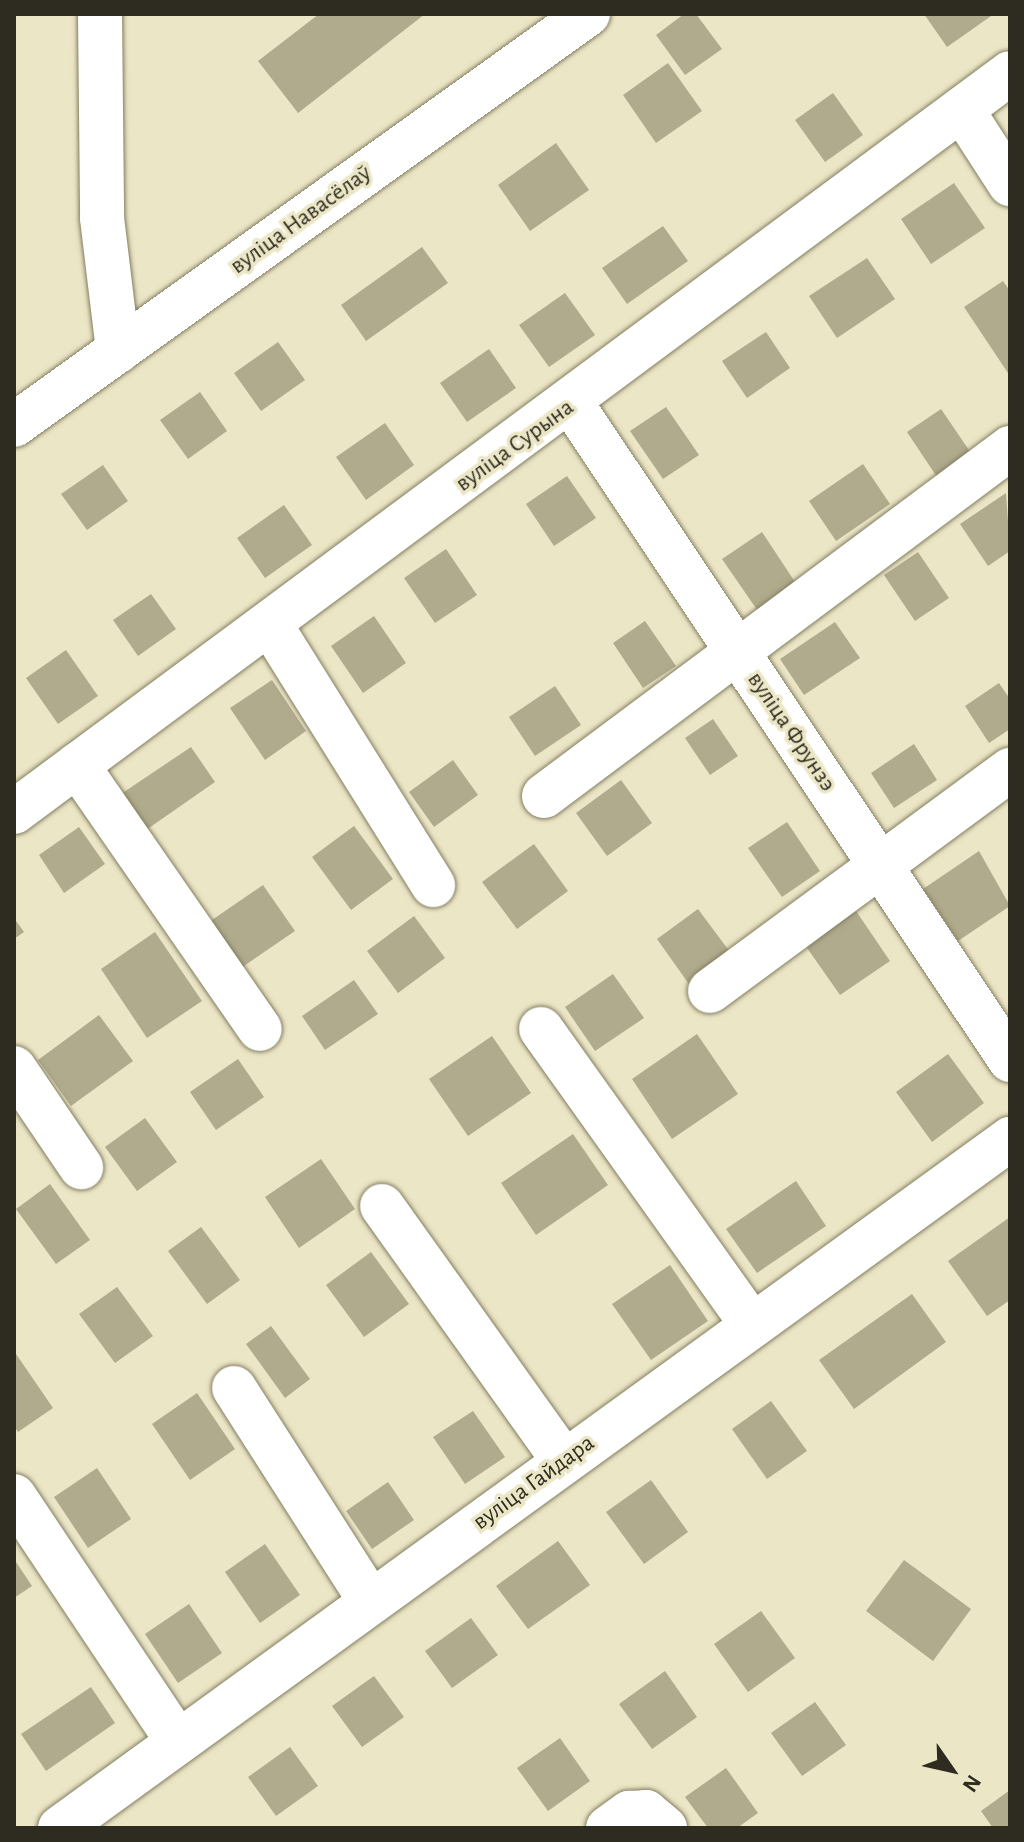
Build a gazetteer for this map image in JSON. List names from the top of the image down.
{
  "streets": {
    "street": [
      "вуліца Навасёлаў",
      "вуліца Сурына",
      "вуліца Фрунзэ",
      "вуліца Гайдара"
    ]
  },
  "crossings": [
    ["вуліца Сурына", "вуліца Фрунзэ"]
  ],
  "north": "bottom right"
}
